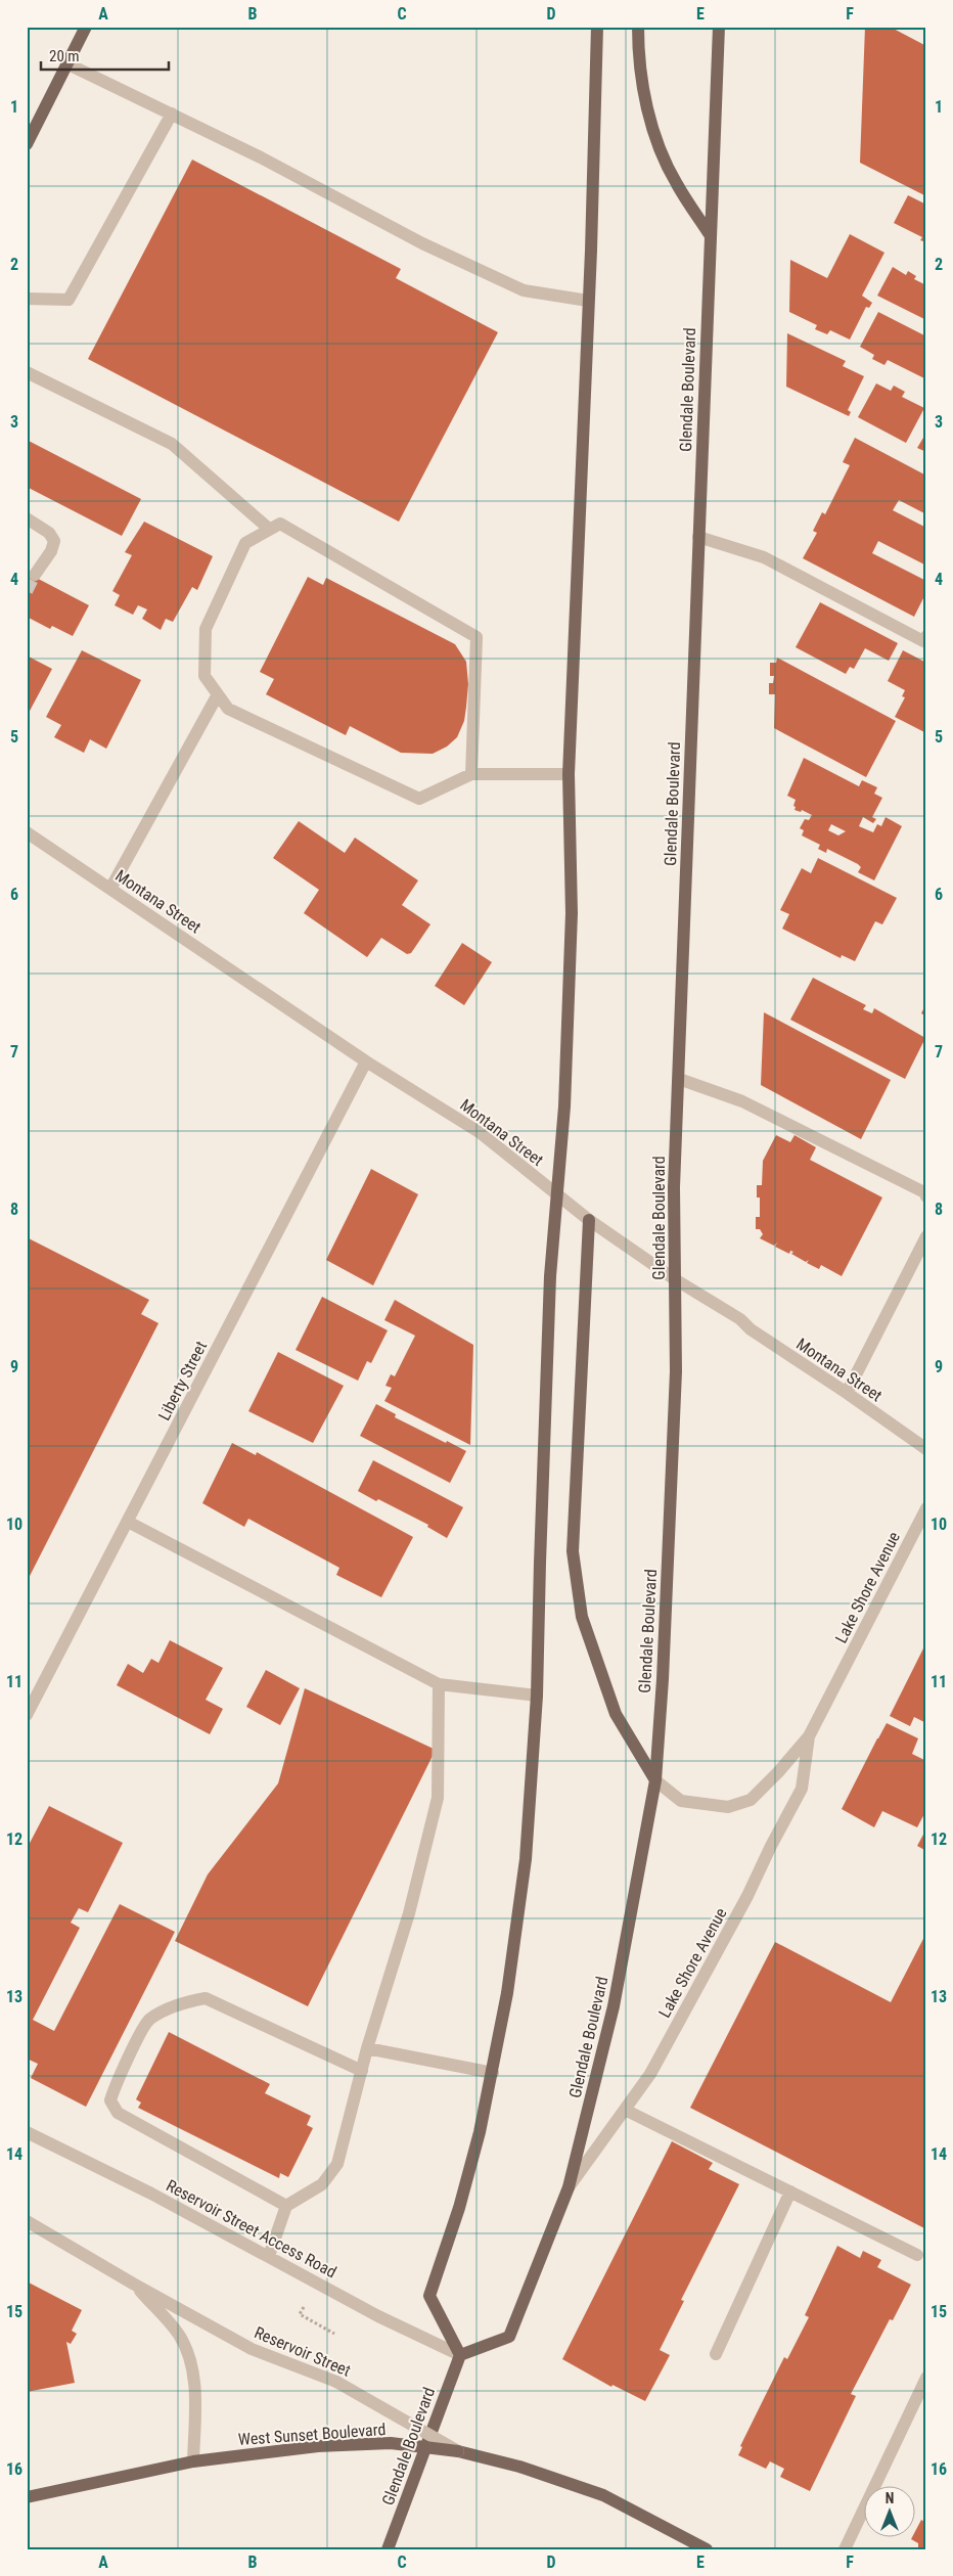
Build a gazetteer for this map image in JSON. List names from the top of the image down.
{
  "streets": {
    "main road": ["Glendale Boulevard", "West Sunset Boulevard"],
    "street": [
      "Montana Street",
      "Liberty Street",
      "Lake Shore Avenue",
      "Reservoir Street Access Road",
      "Reservoir Street"
    ]
  },
  "crossings": [
    ["Glendale Boulevard", "Montana Street"],
    ["Glendale Boulevard", "Lake Shore Avenue"],
    ["Glendale Boulevard", "Reservoir Street Access Road"],
    ["Montana Street", "Liberty Street"],
    ["Reservoir Street", "West Sunset Boulevard"]
  ],
  "scale_bar": "20 m",
  "north": "top",
  "grid": {
    "columns": [
      "A",
      "B",
      "C",
      "D",
      "E",
      "F"
    ],
    "rows": [
      "1",
      "2",
      "3",
      "4",
      "5",
      "6",
      "7",
      "8",
      "9",
      "10",
      "11",
      "12",
      "13",
      "14",
      "15",
      "16"
    ]
  }
}
